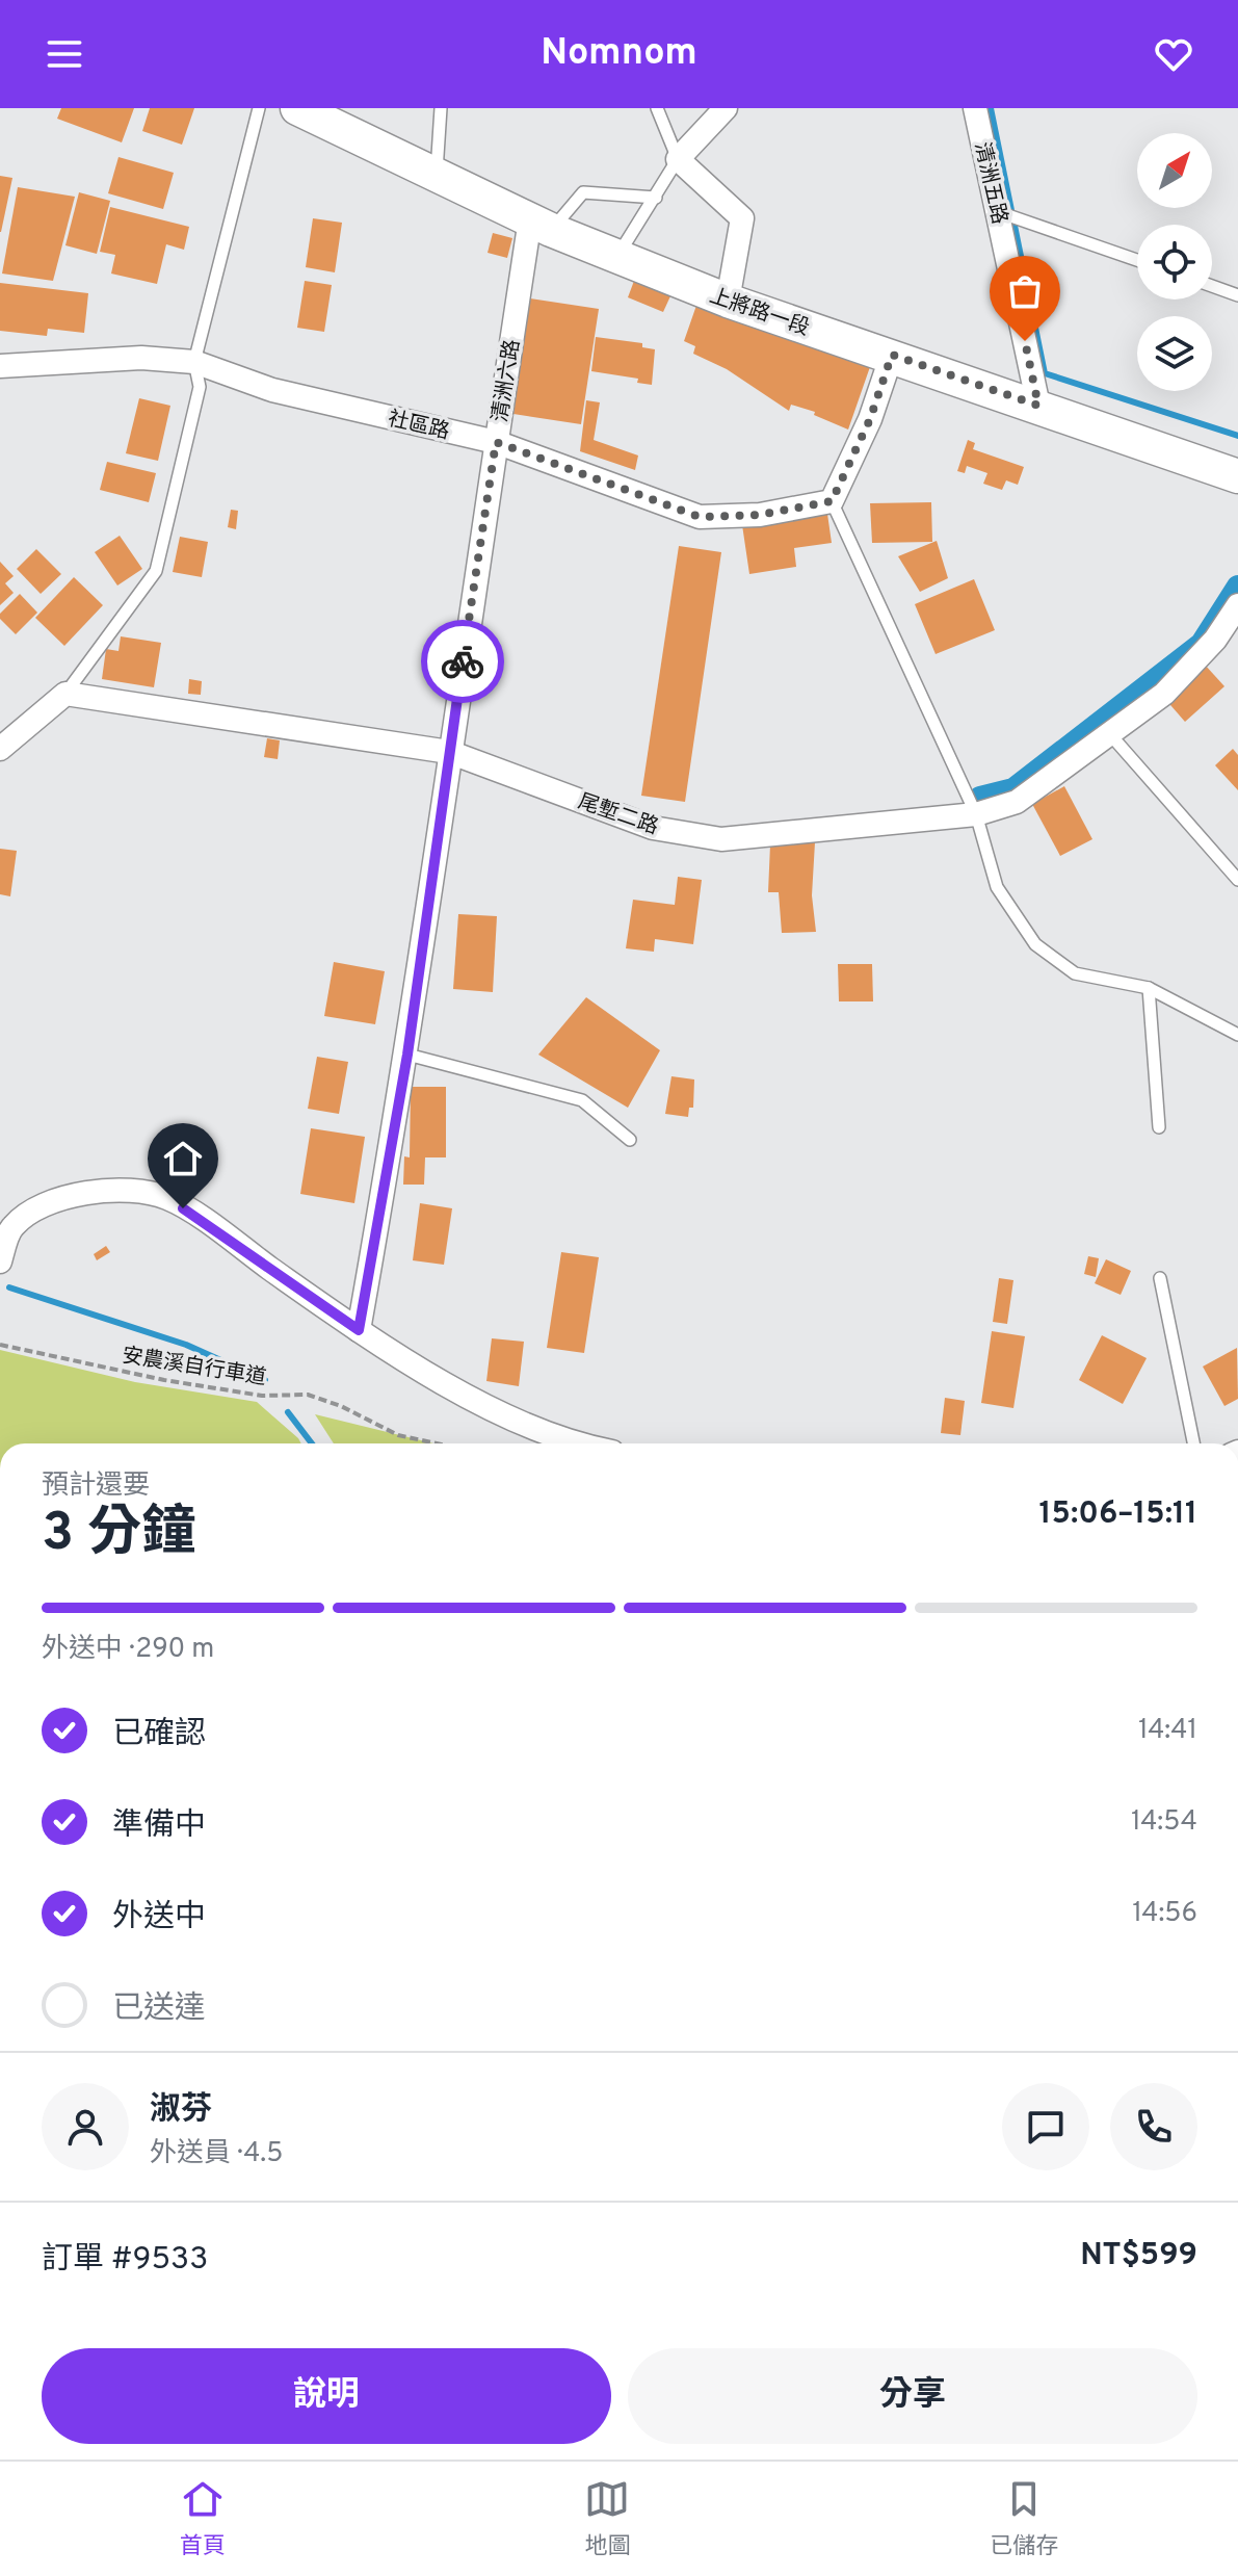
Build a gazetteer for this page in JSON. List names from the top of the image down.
{
  "streets": {
    "main road": ["上將路一段"],
    "street": [
      "清洲五路",
      "清洲六路",
      "社區路",
      "尾塹二路"
    ],
    "path": ["安農溪自行車道"]
  },
  "crossings": [
    ["清洲五路", "上將路一段"],
    ["上將路一段", "清洲六路"],
    ["清洲六路", "社區路"],
    ["清洲六路", "尾塹二路"]
  ],
  "north": "top right",
  "page": {
    "header": "Nomnom",
    "heading": ["3 分鐘", "預計還要", "15:06–15:11"],
    "panel": [
      "淑芬",
      "外送員 · 4.5",
      "訂單 #9533",
      "NT$599"
    ],
    "bar": "外送中 · 290 m",
    "list": [
      ["已確認", "14:41"],
      ["準備中", "14:54"],
      ["外送中", "14:56"],
      "已送達"
    ],
    "buttons": ["說明", "分享"],
    "tabs": ["首頁", "地圖", "已儲存"]
  }
}
